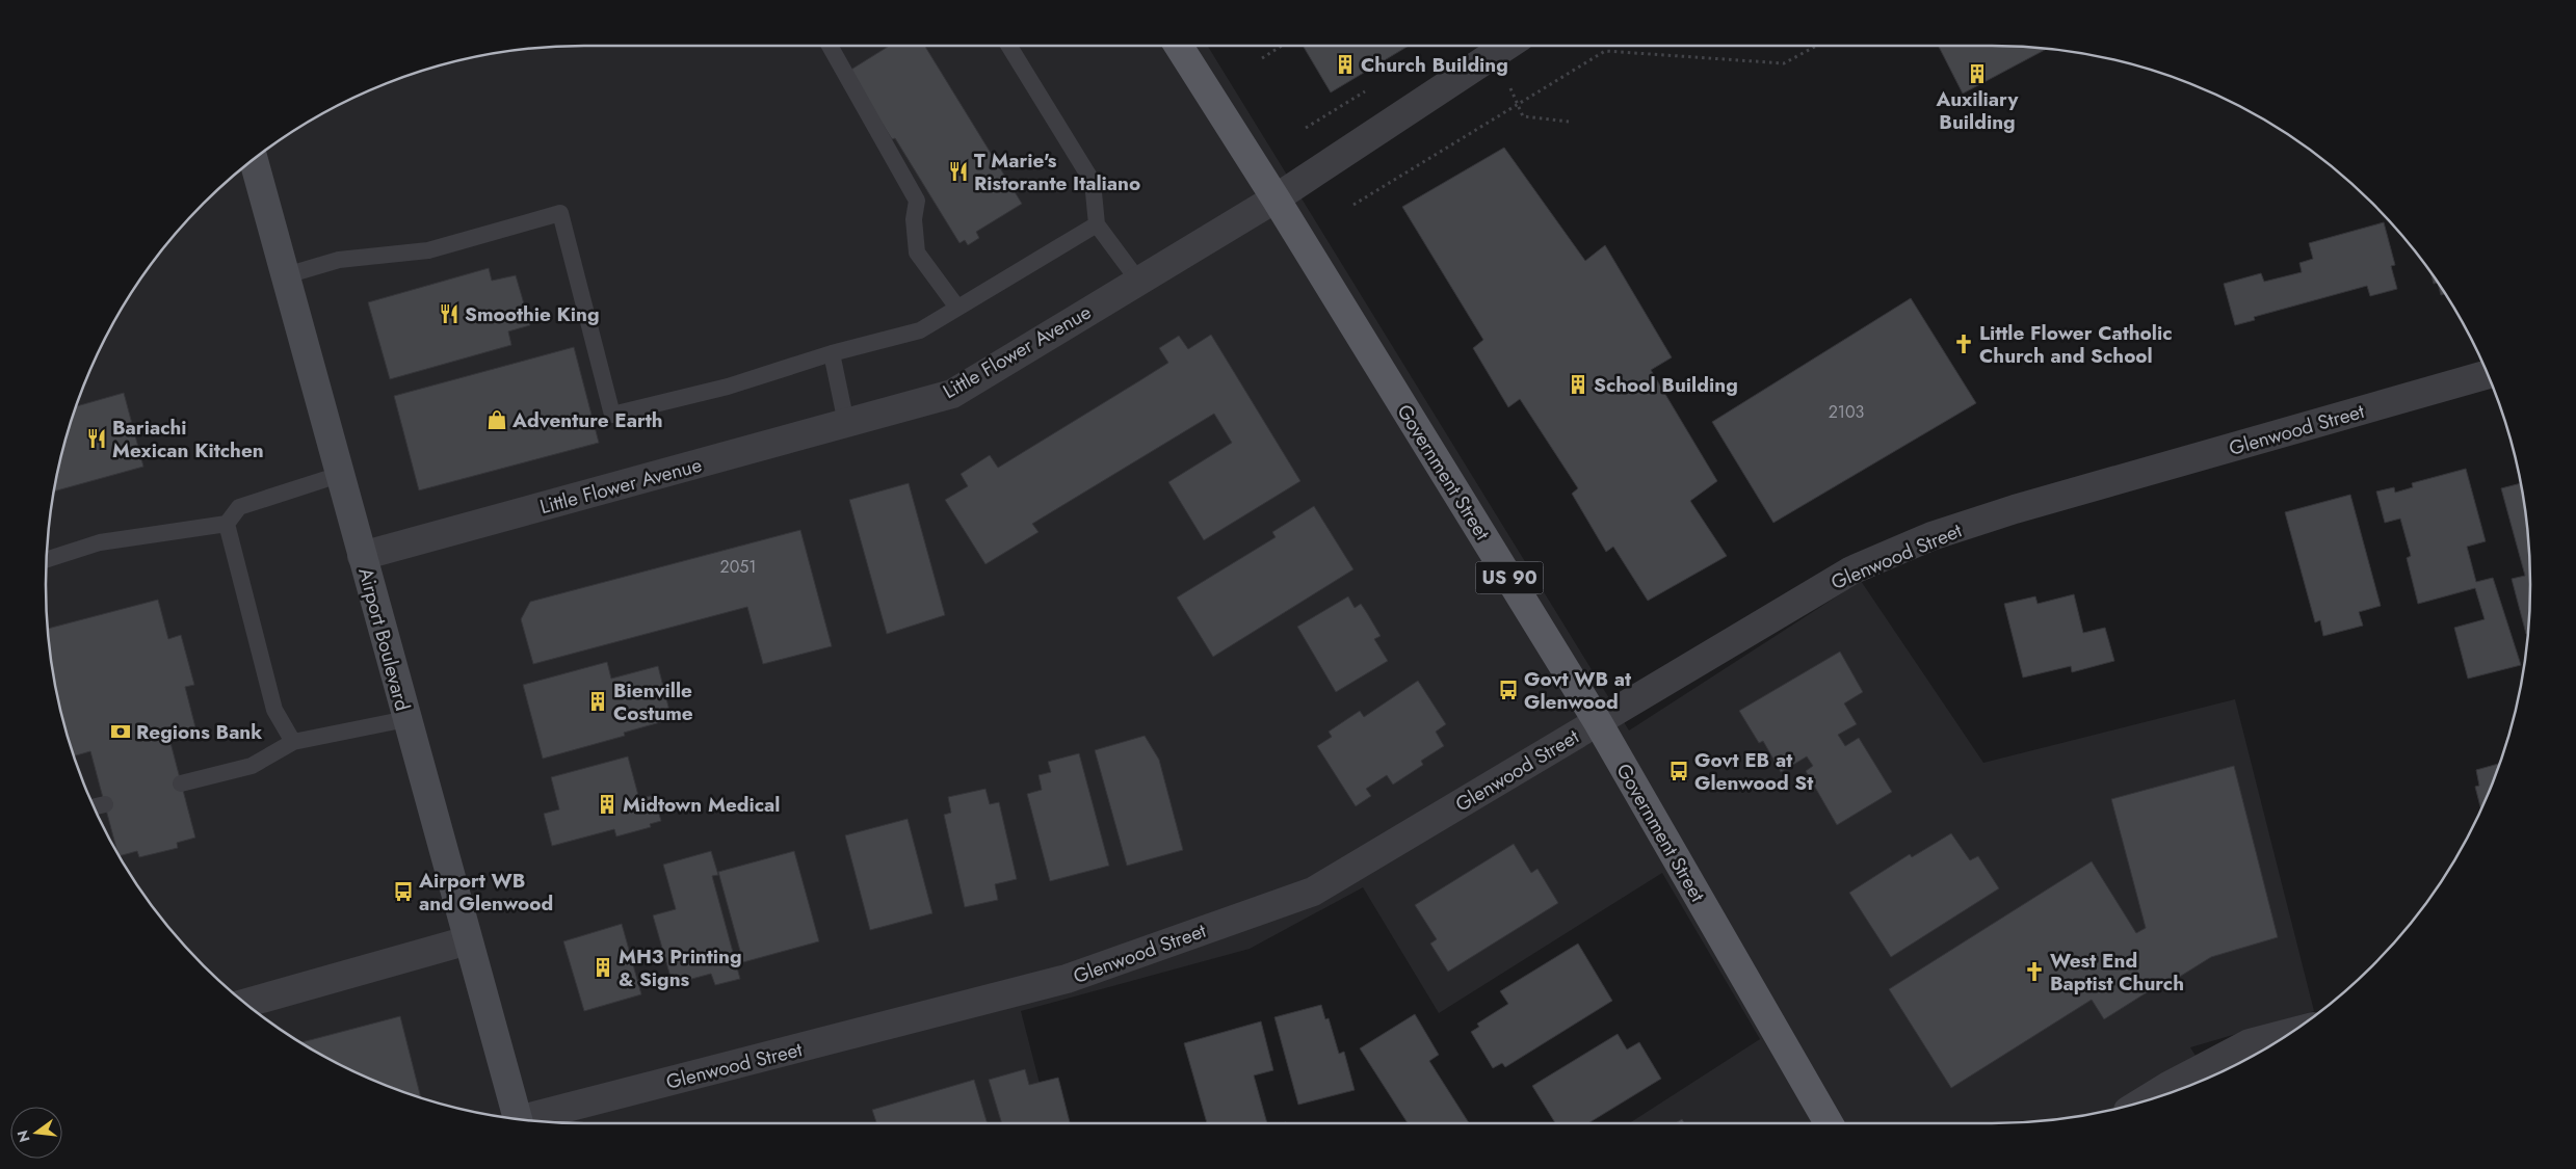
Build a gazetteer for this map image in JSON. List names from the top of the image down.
{
  "streets": {
    "main road": ["Government Street", "US 90", "Airport Boulevard"],
    "street": ["Little Flower Avenue", "Glenwood Street"]
  },
  "crossings": [
    ["Little Flower Avenue", "Government Street"],
    ["Little Flower Avenue", "Airport Boulevard"],
    ["Glenwood Street", "Government Street"]
  ],
  "places": {
    "building": [
      "Church Building",
      "Auxiliary Building",
      "School Building",
      "Bienville Costume",
      "Midtown Medical",
      "MH3 Printing & Signs"
    ],
    "restaurant": ["T Marie's Ristorante Italiano", "Smoothie King", "Bariachi Mexican Kitchen"],
    "church": ["Little Flower Catholic Church and School", "West End Baptist Church"],
    "shop": ["Adventure Earth"],
    "bus stop": ["Govt WB at Glenwood", "Govt EB at Glenwood St", "Airport WB and Glenwood"],
    "bank": ["Regions Bank"]
  },
  "house_numbers": ["2103", "2051"],
  "north": "left"
}
